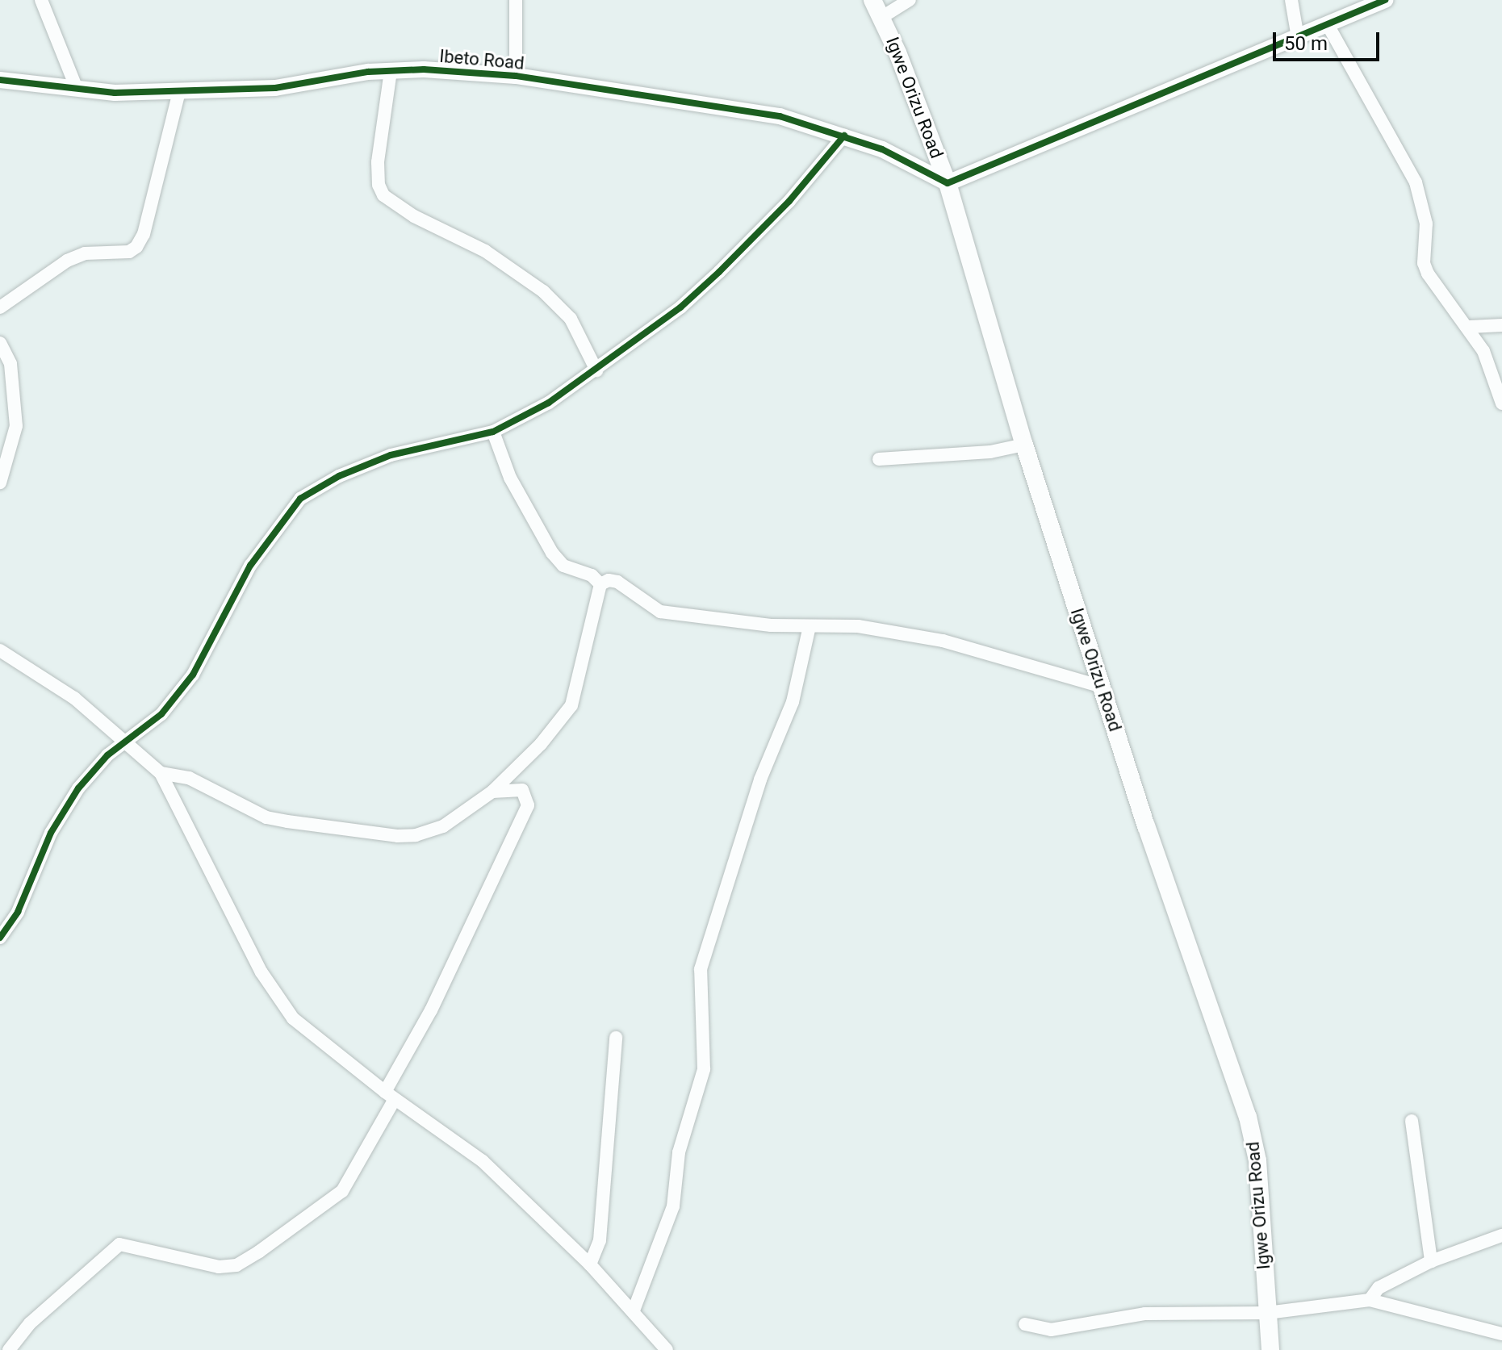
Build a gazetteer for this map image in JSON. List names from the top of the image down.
{
  "streets": {
    "main road": ["Igwe Orizu Road"],
    "street": ["Ibeto Road"]
  },
  "crossings": [
    ["Ibeto Road", "Igwe Orizu Road"]
  ],
  "scale_bar": "50 m"
}
